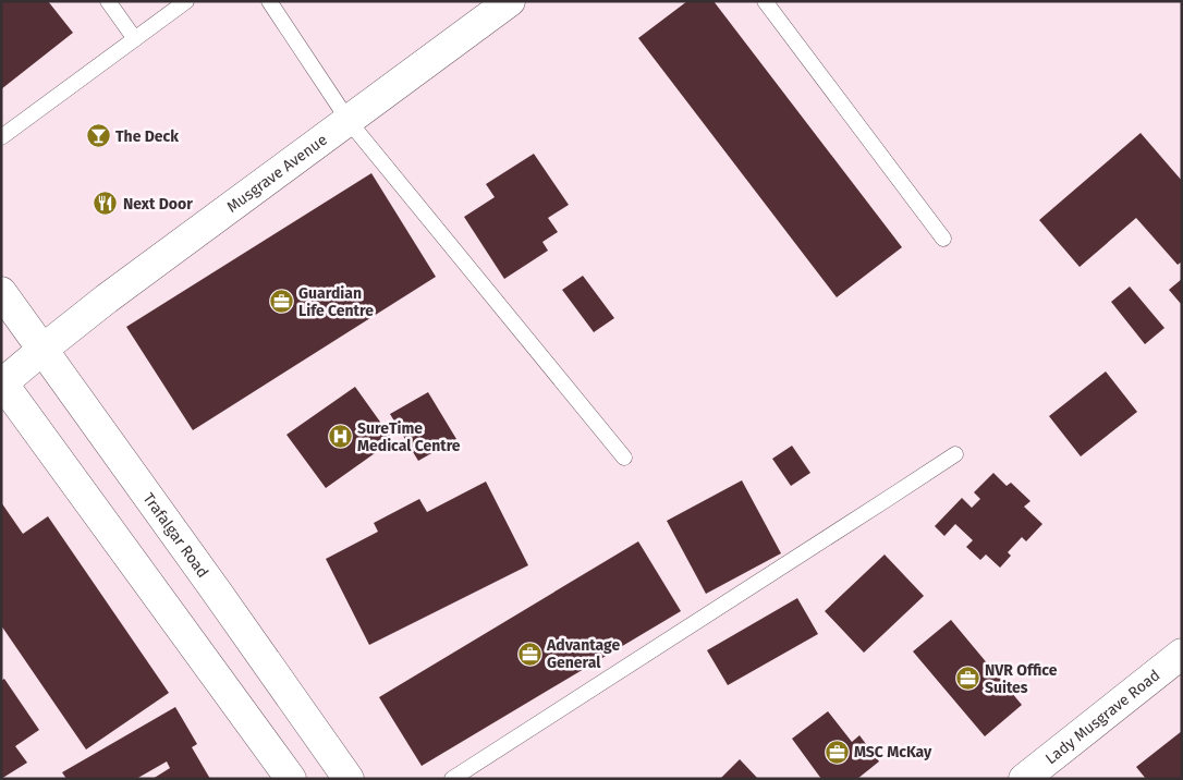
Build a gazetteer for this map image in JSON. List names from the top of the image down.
{
  "streets": {
    "main road": ["Musgrave Avenue", "Trafalgar Road", "Lady Musgrave Road"]
  },
  "crossings": [
    ["Musgrave Avenue", "Trafalgar Road"]
  ],
  "places": {
    "bar": ["The Deck"],
    "restaurant": ["Next Door"],
    "office": [
      "Guardian Life Centre",
      "Advantage General",
      "NVR Office Suites",
      "MSC McKay"
    ],
    "hospital": ["SureTime Medical Centre"]
  }
}
